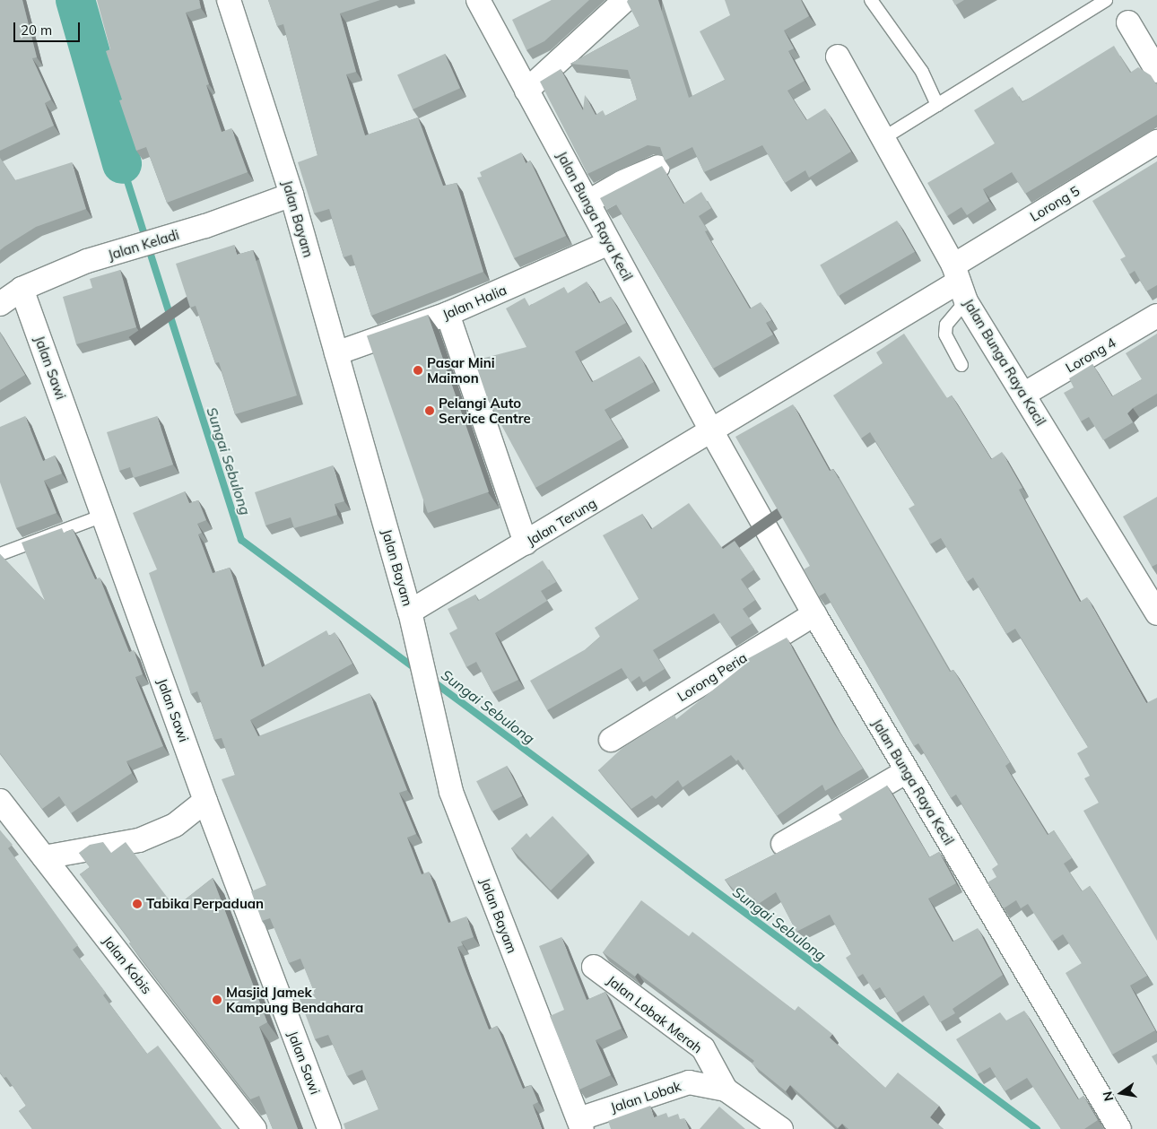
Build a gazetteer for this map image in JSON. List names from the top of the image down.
{
  "streets": {
    "street": [
      "Lorong 5",
      "Jalan Bunga Raya Kecil",
      "Jalan Bayam",
      "Jalan Keladi",
      "Jalan Halia",
      "Lorong 4",
      "Jalan Bunga Raya Kacil",
      "Jalan Sawi",
      "Jalan Terung",
      "Lorong Peria",
      "Jalan Kobis",
      "Jalan Lobak Merah",
      "Jalan Lobak"
    ]
  },
  "crossings": [
    ["Lorong 5", "Jalan Bunga Raya Kacil"],
    ["Jalan Bunga Raya Kecil", "Jalan Halia"],
    ["Jalan Bunga Raya Kecil", "Jalan Terung"],
    ["Jalan Bunga Raya Kecil", "Lorong Peria"],
    ["Jalan Bayam", "Jalan Keladi"],
    ["Jalan Bayam", "Jalan Halia"],
    ["Jalan Bayam", "Jalan Terung"],
    ["Jalan Bayam", "Jalan Lobak"],
    ["Jalan Keladi", "Jalan Sawi"],
    ["Lorong 4", "Jalan Bunga Raya Kacil"],
    ["Jalan Lobak Merah", "Jalan Lobak"]
  ],
  "water": ["Sungai Sebulong"],
  "places": [
    "Pasar Mini Maimon",
    "Pelangi Auto Service Centre",
    "Tabika Perpaduan",
    "Masjid Jamek Kampung Bendahara"
  ],
  "scale_bar": "20 m",
  "north": "left"
}
